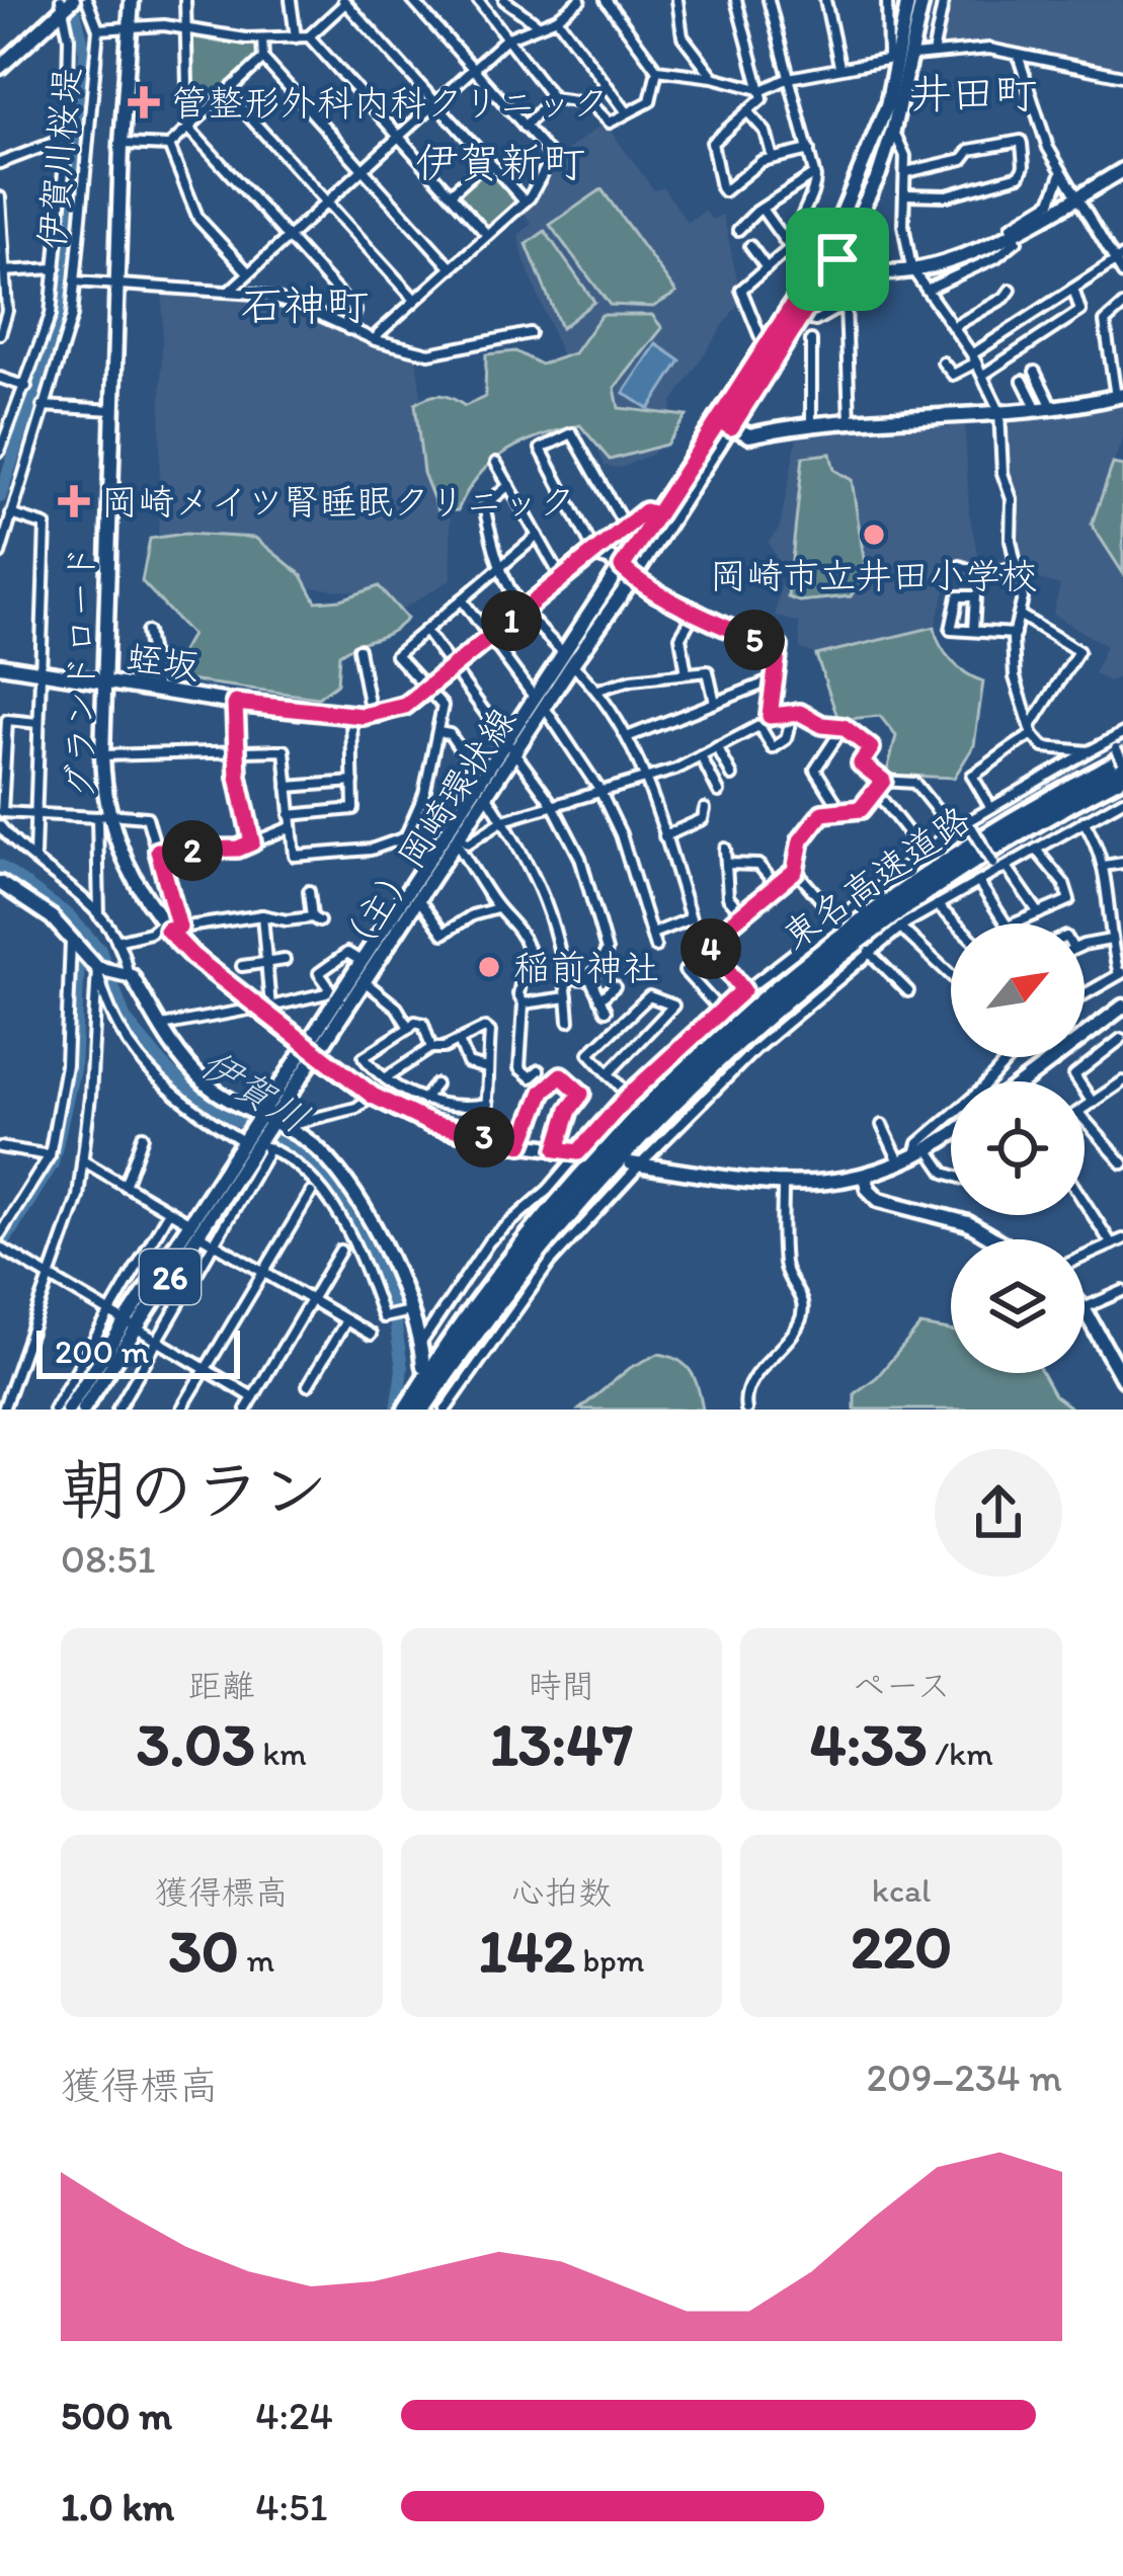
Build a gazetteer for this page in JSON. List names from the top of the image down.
{
  "streets": {
    "highway": ["東名高速道路"],
    "main road": [
      "蛭坂",
      "グランドロード",
      "（主）岡崎環状線",
      "26"
    ],
    "street": ["伊賀川桜堤"]
  },
  "crossings": [
    ["蛭坂", "グランドロード"],
    ["グランドロード", "（主）岡崎環状線"],
    ["（主）岡崎環状線", "26"]
  ],
  "districts": ["井田町", "伊賀新町", "石神町"],
  "water": ["伊賀川"],
  "places": {
    "health": ["管整形外科内科クリニック", "岡崎メイツ腎睡眠クリニック"],
    "other": ["岡崎市立井田小学校", "稲前神社"]
  },
  "scale_bar": "200 m",
  "north": "top right",
  "page": {
    "pins": [
      "1",
      "5",
      "2",
      "4",
      "3"
    ],
    "scale": "200 m",
    "heading": ["朝のラン", "08:51"],
    "stats": [
      ["距離", "3.03 km"],
      ["時間", "13:47"],
      ["ペース", "4:33 /km"],
      ["獲得標高", "30 m"],
      ["心拍数", "142 bpm"],
      ["kcal", "220"]
    ],
    "chart": ["獲得標高", "209–234 m"],
    "list": [
      {
        "name": "500 m",
        "note": "4:24"
      },
      {
        "name": "1.0 km",
        "note": "4:51"
      }
    ]
  }
}
